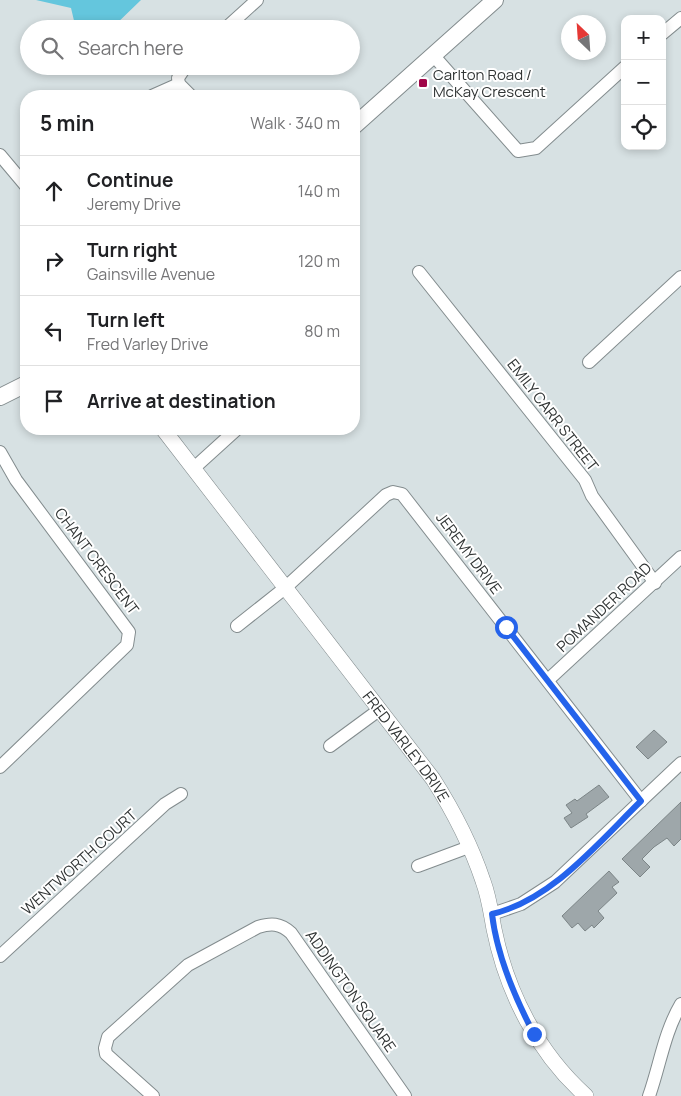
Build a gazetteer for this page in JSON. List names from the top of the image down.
{
  "streets": {
    "street": [
      "EMILY CARR STREET",
      "JEREMY DRIVE",
      "CHANT CRESCENT",
      "POMANDER ROAD",
      "FRED VARLEY DRIVE",
      "WENTWORTH COURT",
      "ADDINGTON SQUARE"
    ]
  },
  "crossings": [
    ["EMILY CARR STREET", "POMANDER ROAD"],
    ["JEREMY DRIVE", "POMANDER ROAD"],
    ["JEREMY DRIVE", "FRED VARLEY DRIVE"]
  ],
  "places": {
    "transit": ["Carlton Road / McKay Crescent"]
  },
  "north": "top left",
  "page": {
    "map_buttons": ["+", "−"],
    "search": "Search here",
    "heading": ["5 min", "Walk · 340 m"],
    "list": [
      ["Continue", "Jeremy Drive", "140 m"],
      ["Turn right", "Gainsville Avenue", "120 m"],
      ["Turn left", "Fred Varley Drive", "80 m"],
      "Arrive at destination"
    ]
  }
}
